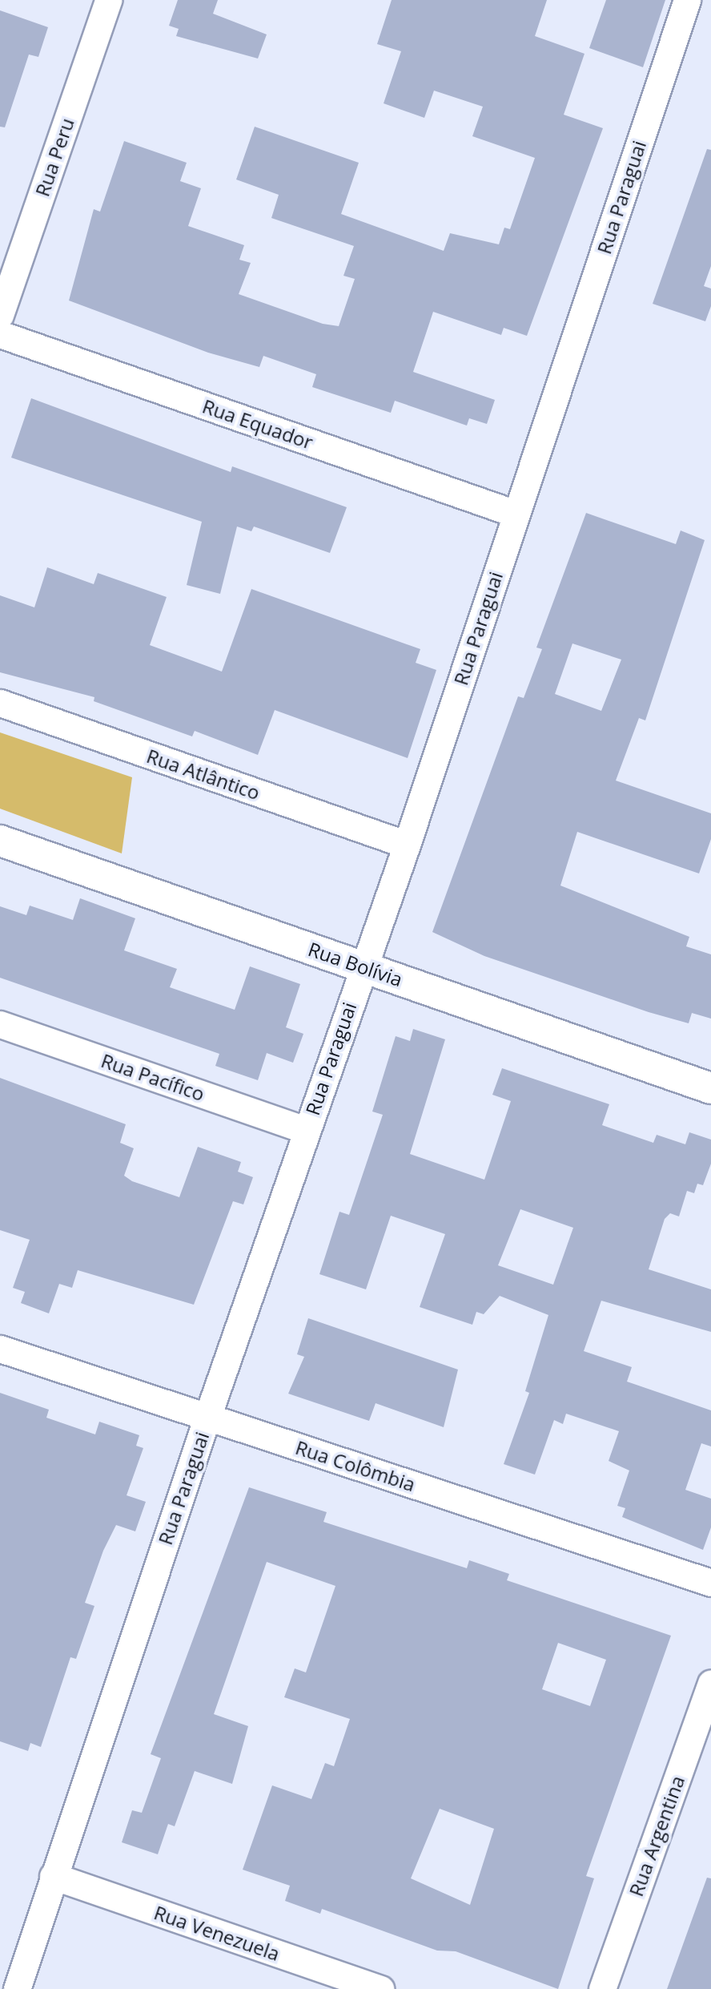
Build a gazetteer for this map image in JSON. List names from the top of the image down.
{
  "streets": {
    "street": [
      "Rua Peru",
      "Rua Paraguai",
      "Rua Equador",
      "Rua Atlântico",
      "Rua Bolívia",
      "Rua Pacífico",
      "Rua Colômbia",
      "Rua Argentina",
      "Rua Venezuela"
    ]
  },
  "crossings": [
    ["Rua Paraguai", "Rua Equador"],
    ["Rua Paraguai", "Rua Atlântico"],
    ["Rua Paraguai", "Rua Bolívia"],
    ["Rua Paraguai", "Rua Pacífico"],
    ["Rua Paraguai", "Rua Colômbia"],
    ["Rua Paraguai", "Rua Venezuela"]
  ]
}
